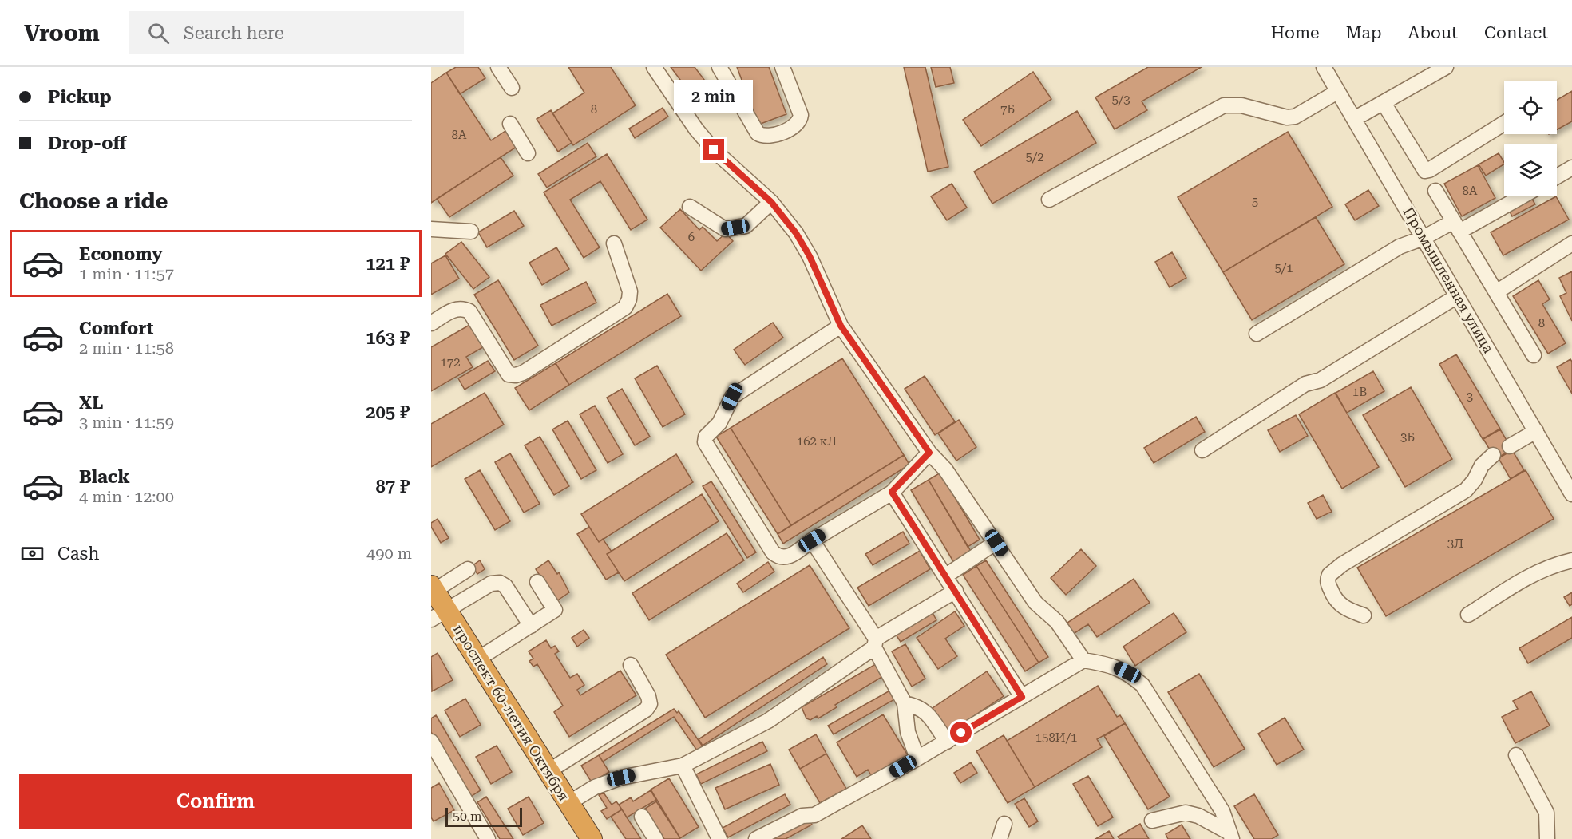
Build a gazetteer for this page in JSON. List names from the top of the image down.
{
  "streets": {
    "highway": ["проспект 60-летия Октября"],
    "street": ["Промышленная улица"]
  },
  "house_numbers": [
    "5/3",
    "8",
    "7Б",
    "8А",
    "5/2",
    "8А",
    "5",
    "6",
    "5/1",
    "8",
    "172",
    "1В",
    "3",
    "3Б",
    "162 кЛ",
    "3Л",
    "158И/1"
  ],
  "scale_bar": "50 m",
  "page": {
    "header": "Vroom",
    "search": "Search here",
    "nav": [
      "Home",
      "Map",
      "About",
      "Contact"
    ],
    "banner": ["Pickup", "Drop-off"],
    "bubble": "2 min",
    "heading": "Choose a ride",
    "list": [
      {
        "name": "Economy",
        "note": "1 min · 11:57",
        "value": "121 ₽"
      },
      {
        "name": "Comfort",
        "note": "2 min · 11:58",
        "value": "163 ₽"
      },
      {
        "name": "XL",
        "note": "3 min · 11:59",
        "value": "205 ₽"
      },
      {
        "name": "Black",
        "note": "4 min · 12:00",
        "value": "87 ₽"
      }
    ],
    "pay": ["Cash", "490 m"],
    "buttons": "Confirm",
    "scale": "50 m"
  }
}
